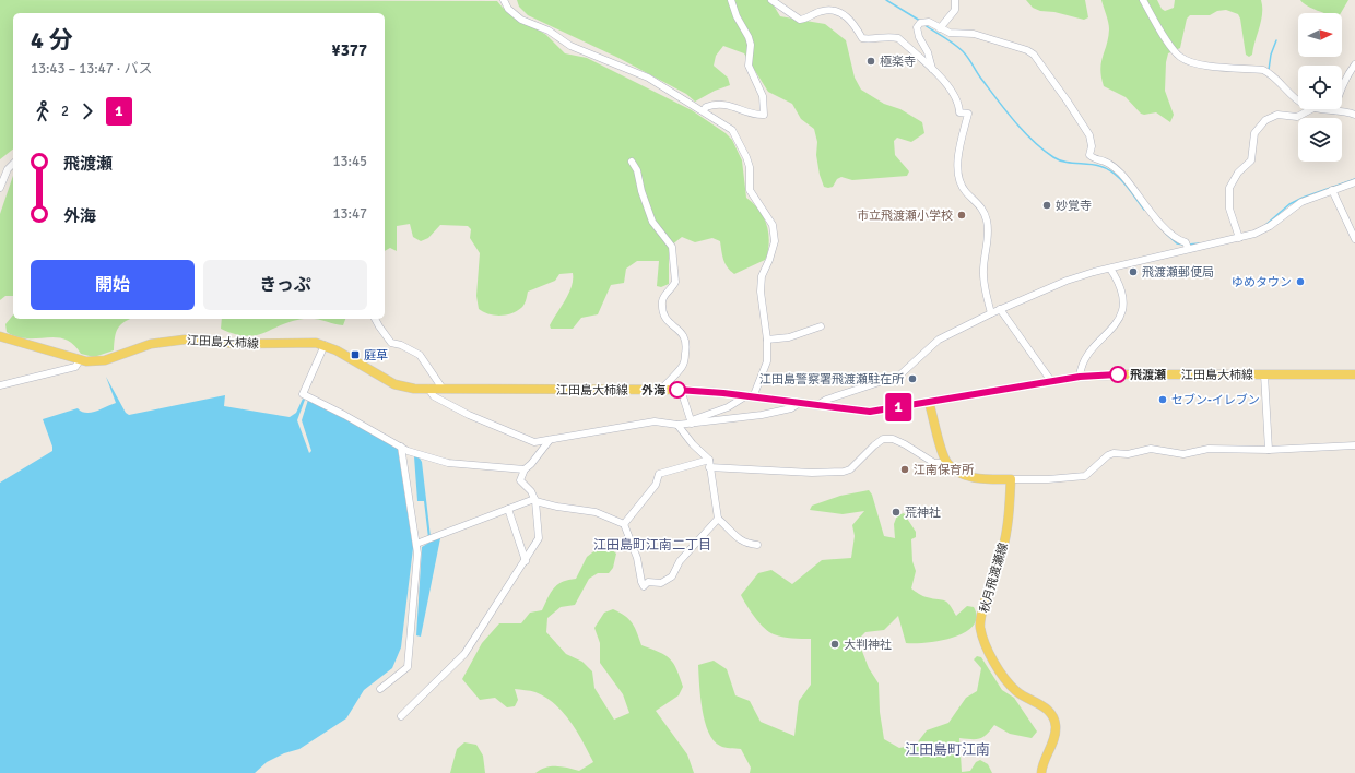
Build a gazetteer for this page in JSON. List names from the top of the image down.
{
  "streets": {
    "main road": ["江田島大柿線", "秋月飛渡瀬線"]
  },
  "districts": ["江田島町江南二丁目", "江田島町江南"],
  "places": {
    "other": [
      "極楽寺",
      "妙覚寺",
      "市立飛渡瀬小学校",
      "飛渡瀬郵便局",
      "ゆめタウン",
      "飛渡瀬",
      "江田島警察署飛渡瀬駐在所",
      "外海",
      "セブン-イレブン",
      "江南保育所",
      "荒神社",
      "大判神社"
    ],
    "transit": ["庭草"]
  },
  "lines": ["bus line 1"],
  "north": "right",
  "page": {
    "on_map": "1",
    "heading": ["4 分", "13:43 – 13:47 · バス", "¥377"],
    "legs": ["2", "1"],
    "list": [
      {
        "name": "飛渡瀬",
        "value": "13:45"
      },
      {
        "name": "外海",
        "value": "13:47"
      }
    ],
    "buttons": ["開始", "きっぷ"]
  }
}
